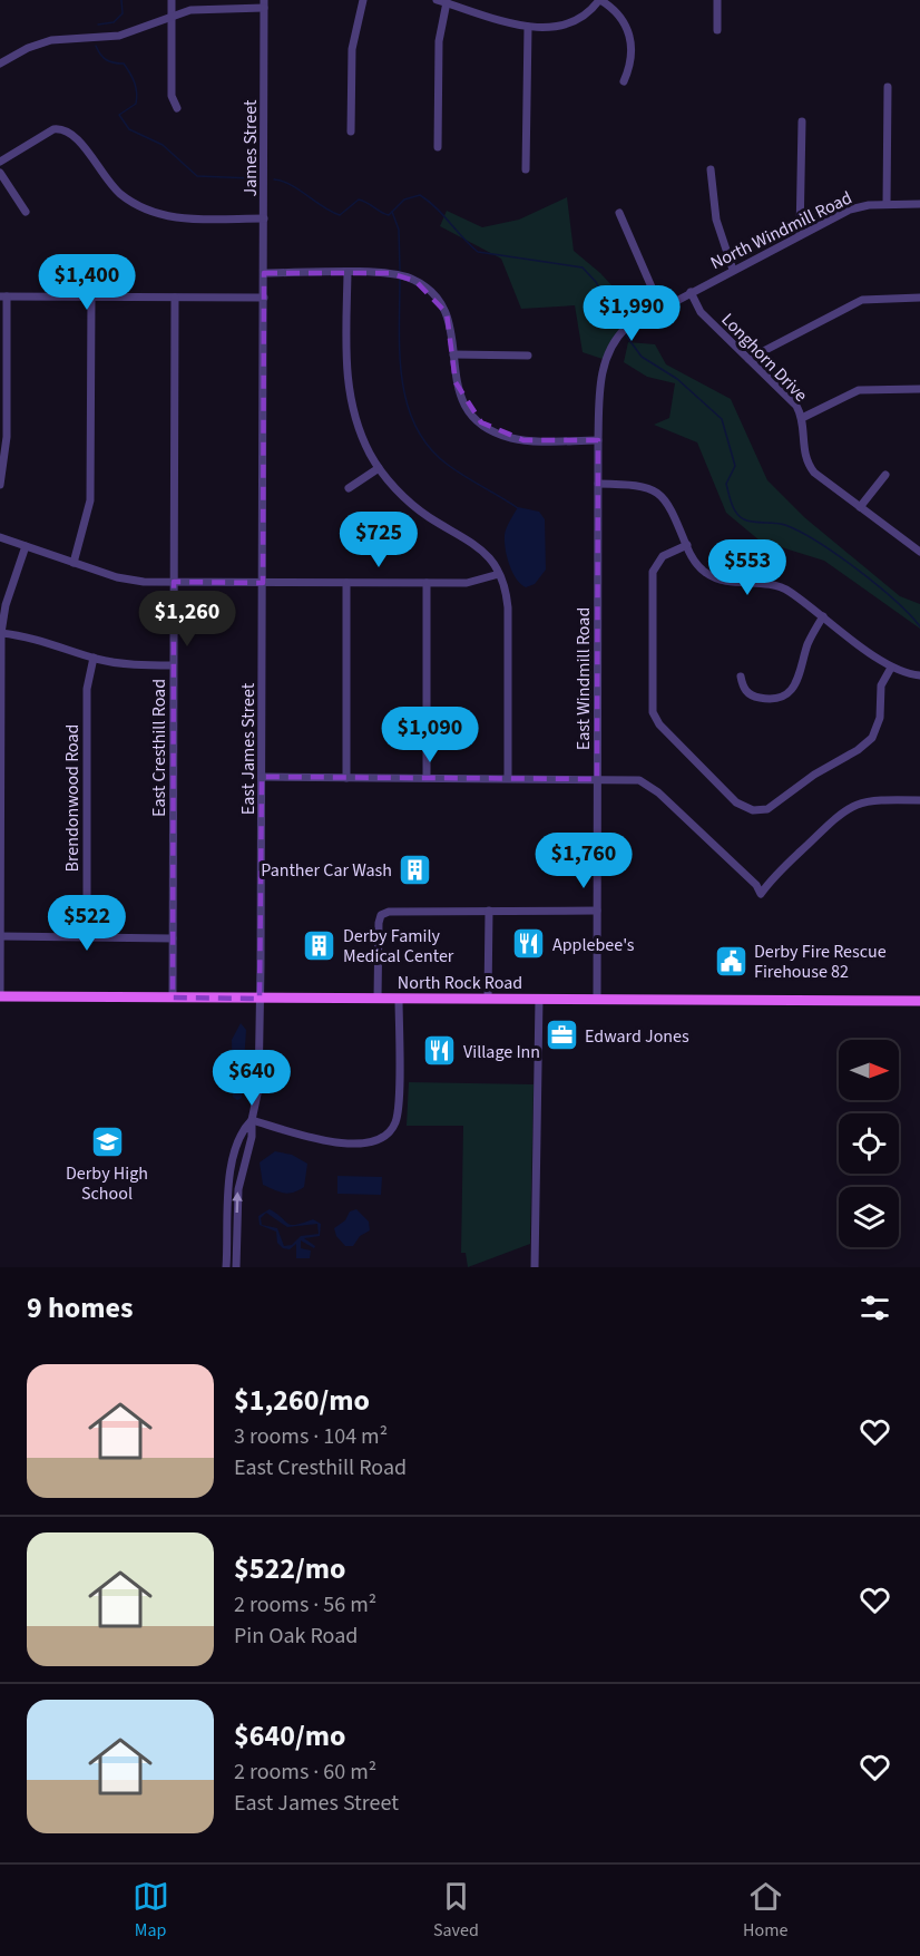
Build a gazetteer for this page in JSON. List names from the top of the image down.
{
  "streets": {
    "main road": ["North Rock Road"],
    "street": [
      "James Street",
      "North Windmill Road",
      "Longhorn Drive",
      "East Windmill Road",
      "East Cresthill Road",
      "East James Street",
      "Brendonwood Road"
    ]
  },
  "crossings": [
    ["James Street", "East James Street"],
    ["North Windmill Road", "Longhorn Drive"],
    ["North Windmill Road", "East Windmill Road"],
    ["East Windmill Road", "North Rock Road"],
    ["East Cresthill Road", "North Rock Road"],
    ["East James Street", "North Rock Road"]
  ],
  "places": {
    "building": ["Panther Car Wash", "Derby Family Medical Center"],
    "restaurant": ["Applebee's", "Village Inn"],
    "public building": ["Derby Fire Rescue Firehouse 82"],
    "office": ["Edward Jones"],
    "school or university": ["Derby High School"]
  },
  "north": "right",
  "page": {
    "price": [
      "$1,400",
      "$1,990",
      "$725",
      "$553",
      "$1,260",
      "$1,090",
      "$1,760",
      "$522",
      "$640"
    ],
    "heading": "9 homes",
    "list": [
      {
        "name": "$1,260/mo",
        "note": "3 rooms · 104 m² · East Cresthill Road"
      },
      {
        "name": "$522/mo",
        "note": "2 rooms · 56 m² · Pin Oak Road"
      },
      {
        "name": "$640/mo",
        "note": "2 rooms · 60 m² · East James Street"
      }
    ],
    "tabs": ["Map", "Saved", "Home"]
  }
}
